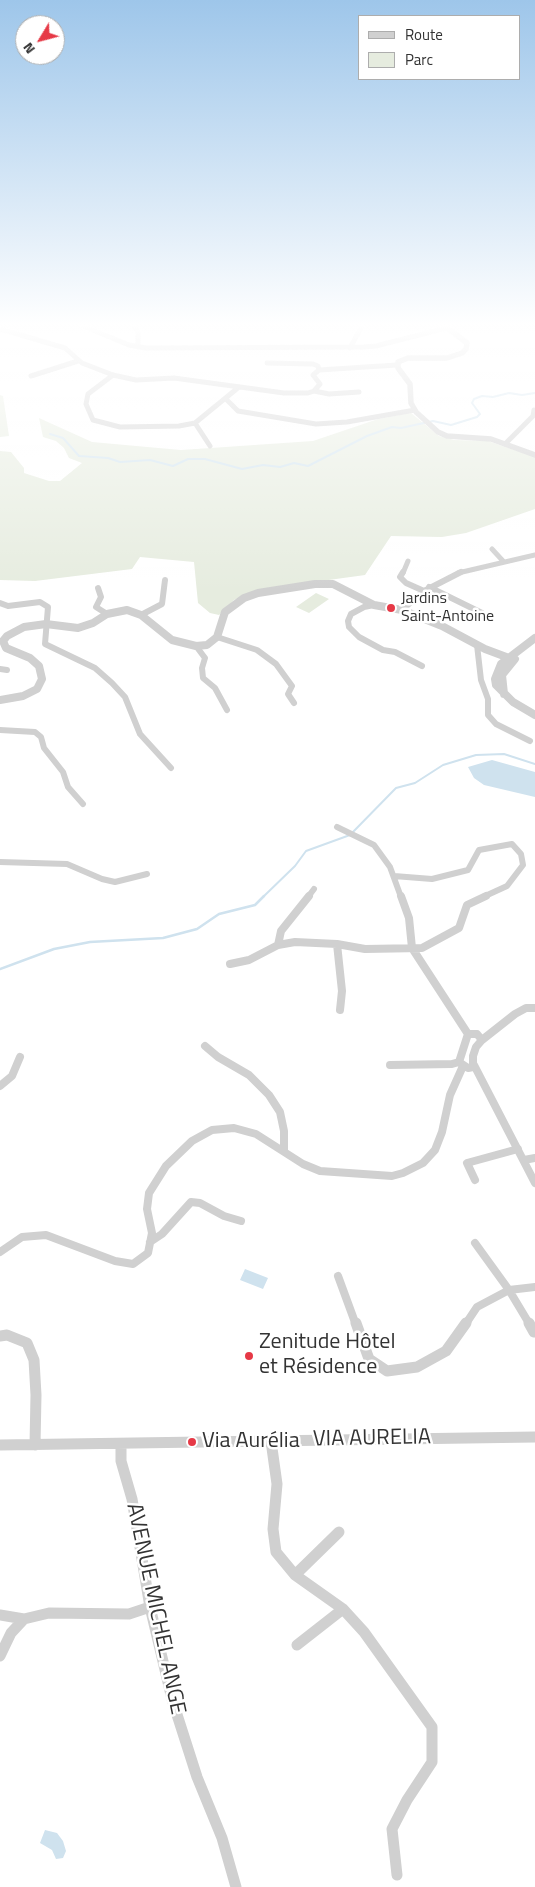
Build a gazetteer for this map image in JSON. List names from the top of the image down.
{
  "streets": {
    "street": ["VIA AURELIA", "AVENUE MICHEL ANGE"]
  },
  "crossings": [
    ["VIA AURELIA", "AVENUE MICHEL ANGE"]
  ],
  "places": ["Jardins Saint-Antoine", "Zenitude Hôtel et Résidence", "Via Aurélia"],
  "legend": ["Route", "Parc"],
  "north": "bottom left"
}
